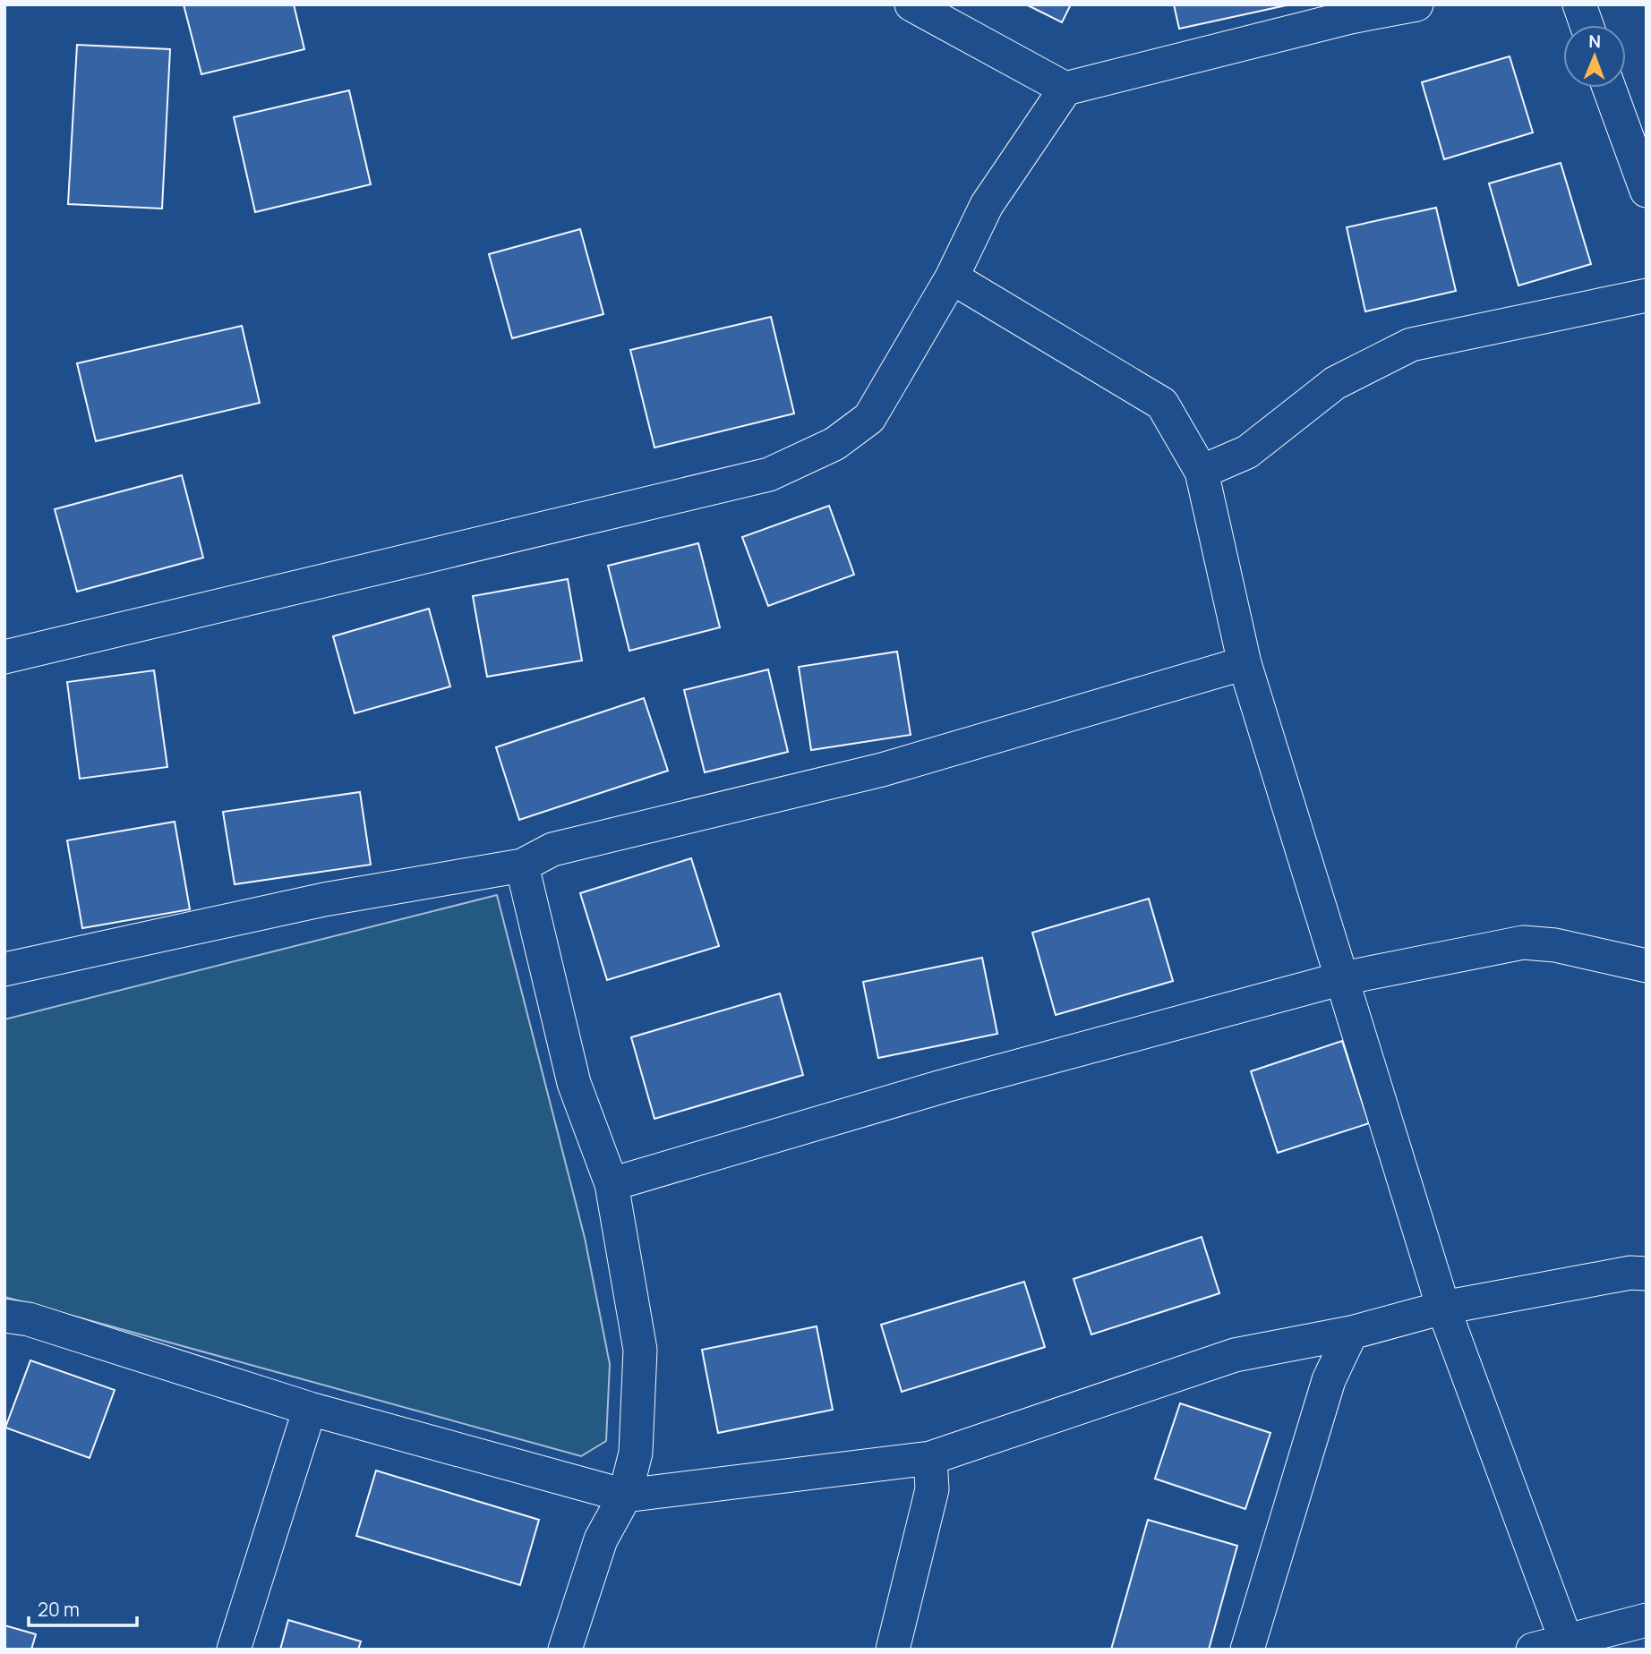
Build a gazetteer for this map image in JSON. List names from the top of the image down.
{
  "scale_bar": "20 m",
  "north": "top"
}
